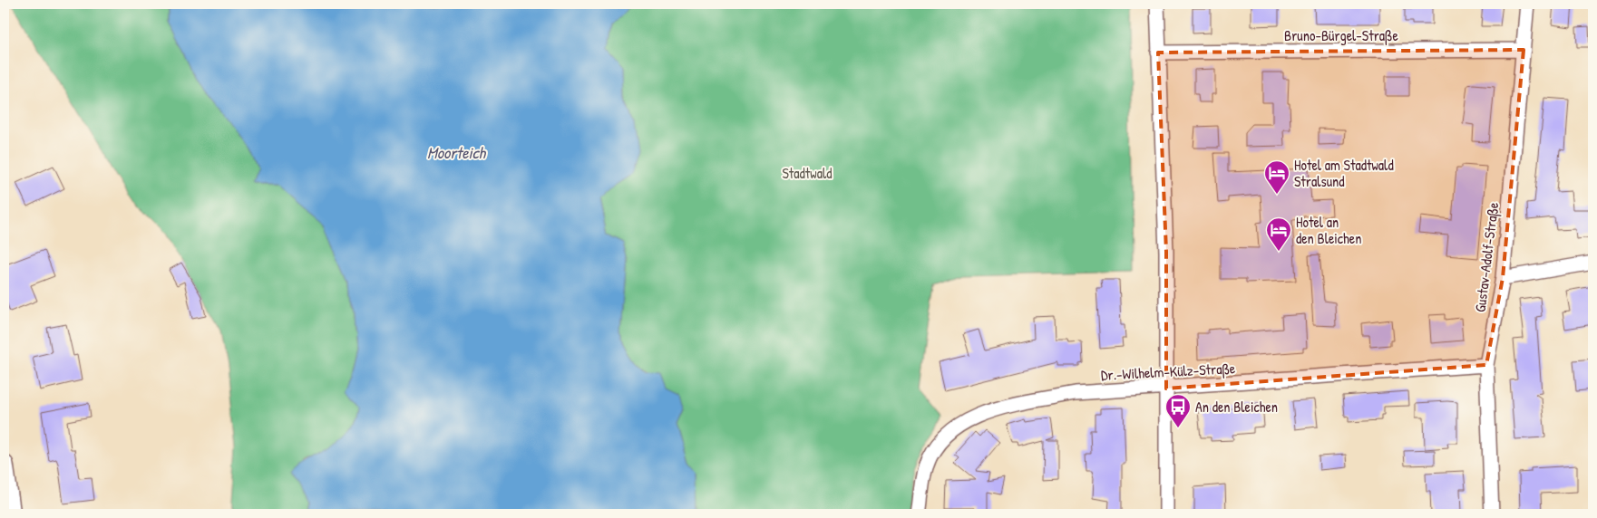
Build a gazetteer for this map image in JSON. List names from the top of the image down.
{
  "streets": {
    "street": ["Bruno-Bürgel-Straße", "Gustav-Adolf-Straße", "Dr.-Wilhelm-Külz-Straße"]
  },
  "crossings": [
    ["Bruno-Bürgel-Straße", "Gustav-Adolf-Straße"],
    ["Gustav-Adolf-Straße", "Dr.-Wilhelm-Külz-Straße"]
  ],
  "water": ["Moorteich"],
  "parks": ["Stadtwald"],
  "places": {
    "hotel": ["Hotel am Stadtwald Stralsund", "Hotel an den Bleichen"],
    "bus stop": ["An den Bleichen"]
  }
}
